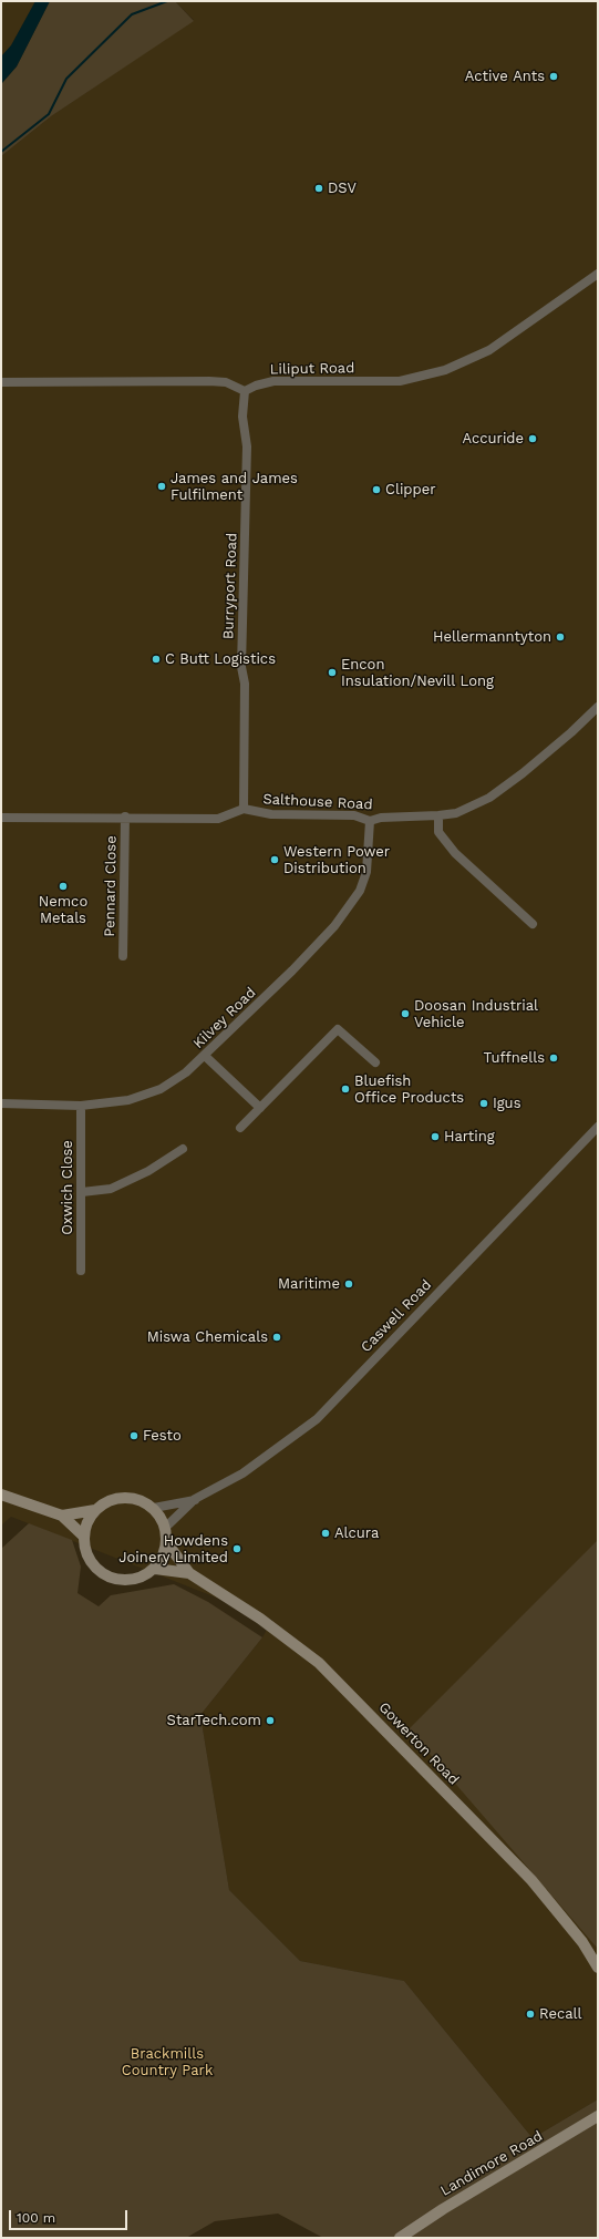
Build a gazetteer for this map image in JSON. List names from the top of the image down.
{
  "streets": {
    "street": [
      "Liliput Road",
      "Burryport Road",
      "Salthouse Road",
      "Pennard Close",
      "Kilvey Road",
      "Oxwich Close",
      "Caswell Road",
      "Gowerton Road",
      "Landimore Road"
    ]
  },
  "crossings": [
    ["Liliput Road", "Burryport Road"],
    ["Burryport Road", "Salthouse Road"],
    ["Salthouse Road", "Pennard Close"],
    ["Salthouse Road", "Kilvey Road"],
    ["Kilvey Road", "Oxwich Close"],
    ["Caswell Road", "Gowerton Road"]
  ],
  "parks": ["Brackmills Country Park"],
  "places": [
    "Active Ants",
    "DSV",
    "Accuride",
    "James and James Fulfilment",
    "Clipper",
    "Hellermanntyton",
    "C Butt Logistics",
    "Encon Insulation/Nevill Long",
    "Western Power Distribution",
    "Nemco Metals",
    "Doosan Industrial Vehicle",
    "Tuffnells",
    "Bluefish Office Products",
    "Igus",
    "Harting",
    "Maritime",
    "Miswa Chemicals",
    "Festo",
    "Alcura",
    "Howdens Joinery Limited",
    "StarTech.com",
    "Recall"
  ],
  "scale_bar": "100 m"
}
